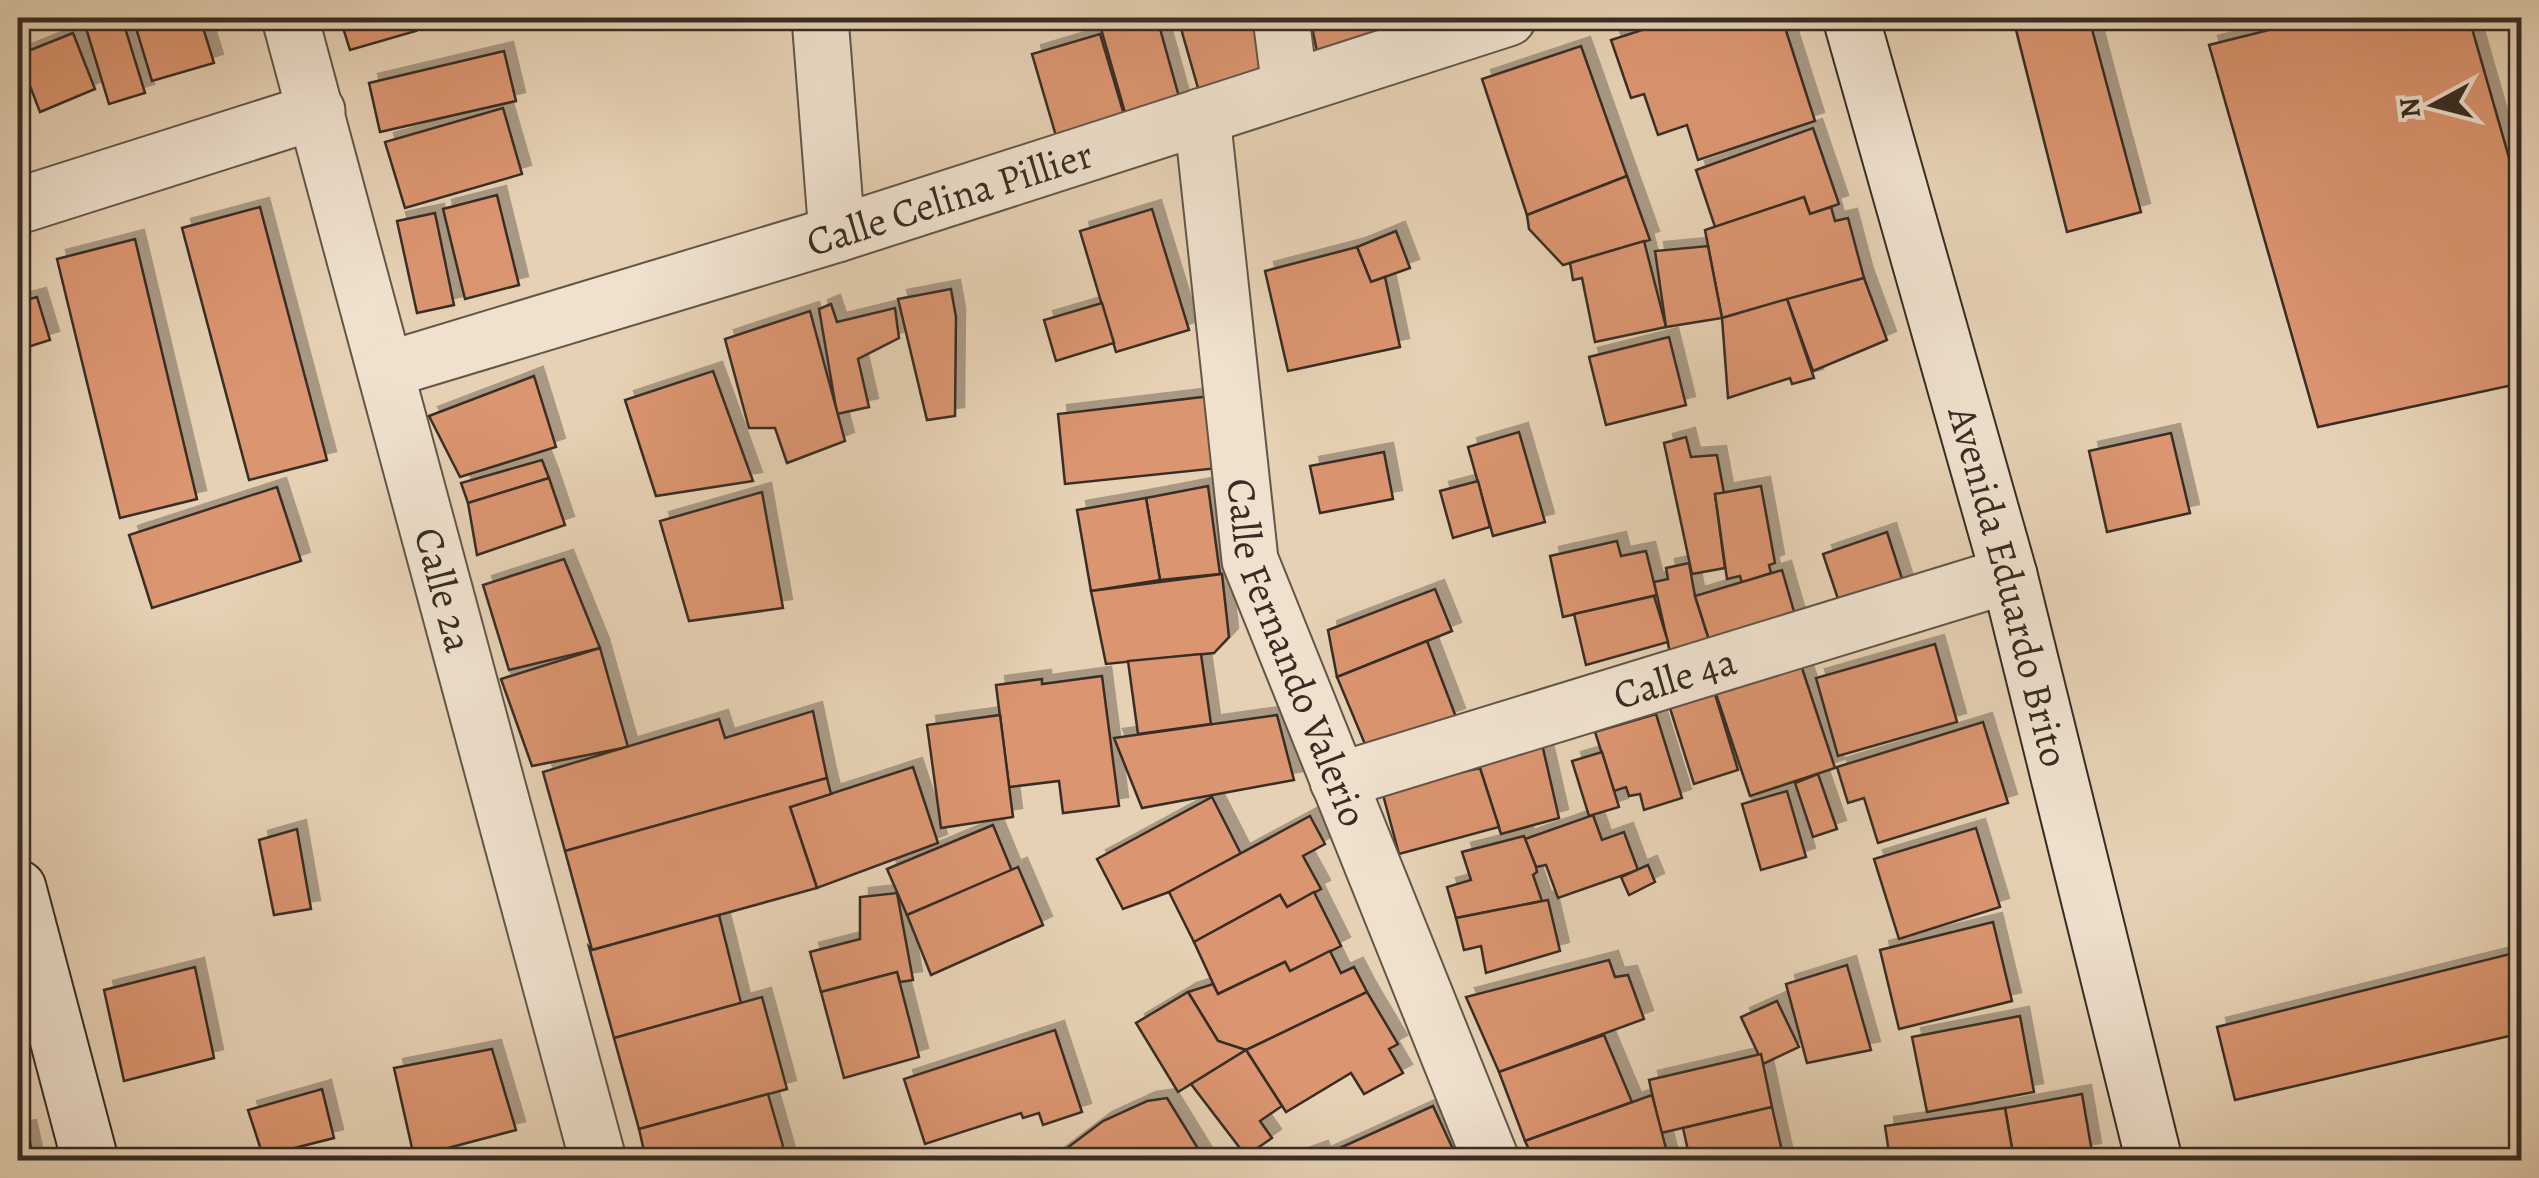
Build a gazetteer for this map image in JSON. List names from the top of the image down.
{
  "streets": {
    "street": [
      "Calle Celina Pillier",
      "Avenida Eduardo Brito",
      "Calle 2a",
      "Calle Fernando Valerio",
      "Calle 4a"
    ]
  },
  "crossings": [
    ["Calle Celina Pillier", "Calle 2a"],
    ["Calle Celina Pillier", "Calle Fernando Valerio"],
    ["Avenida Eduardo Brito", "Calle 4a"],
    ["Calle Fernando Valerio", "Calle 4a"]
  ],
  "north": "left"
}
